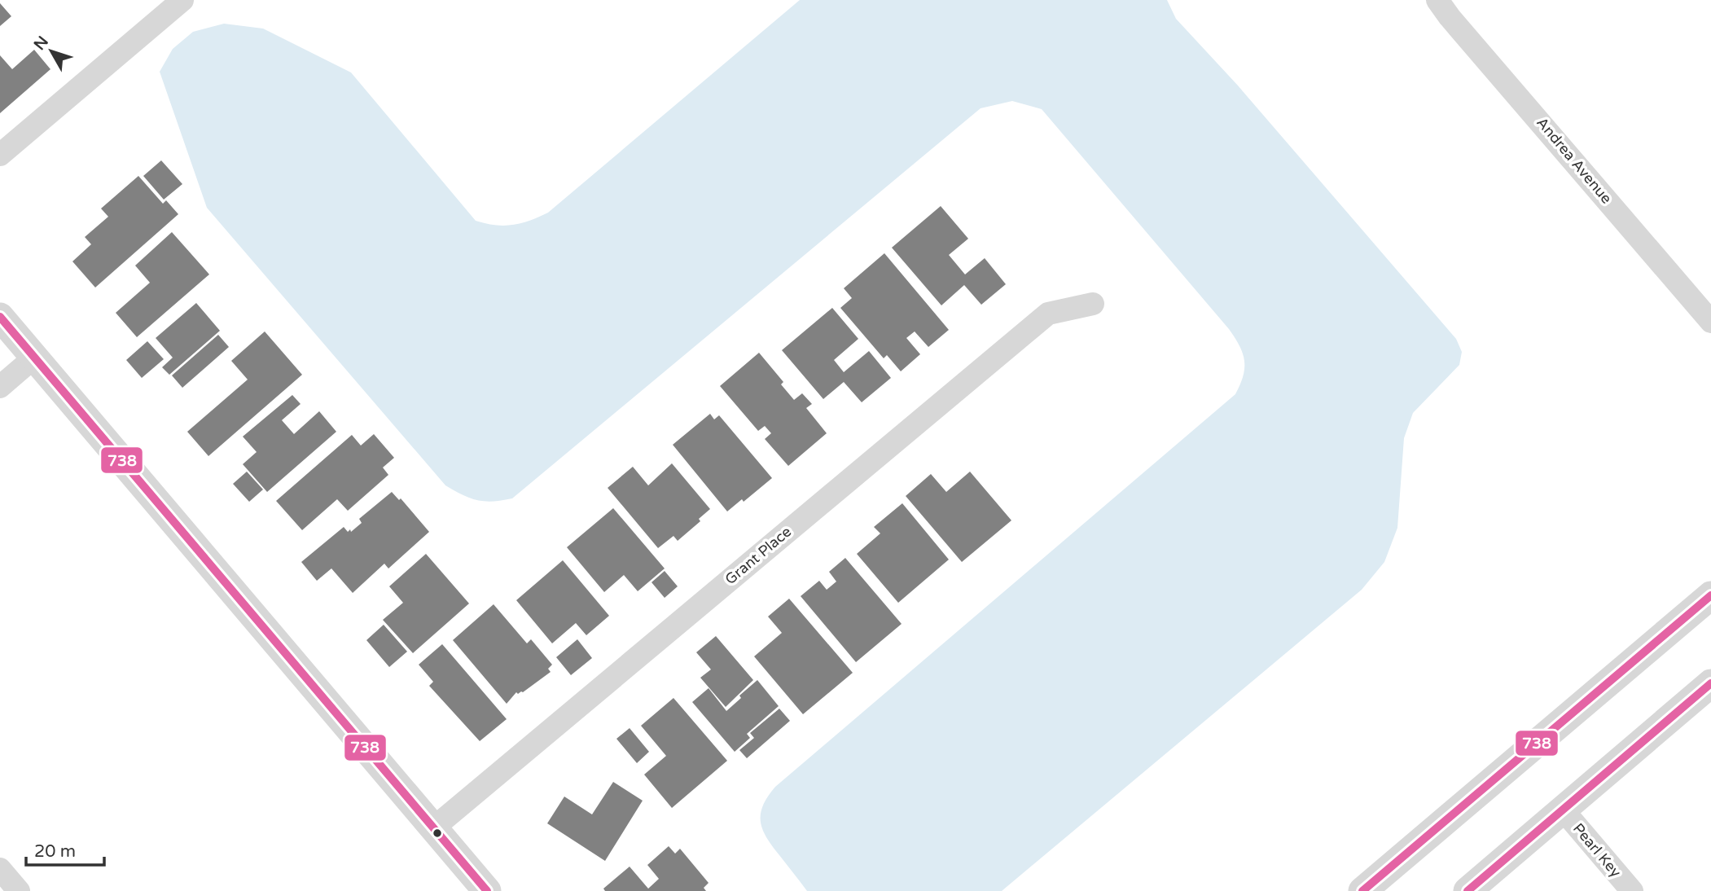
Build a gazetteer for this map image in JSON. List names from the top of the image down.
{
  "streets": {
    "street": ["Andrea Avenue", "Grant Place", "Pearl Key"]
  },
  "lines": ["transit line 738"],
  "scale_bar": "20 m",
  "north": "top left"
}
